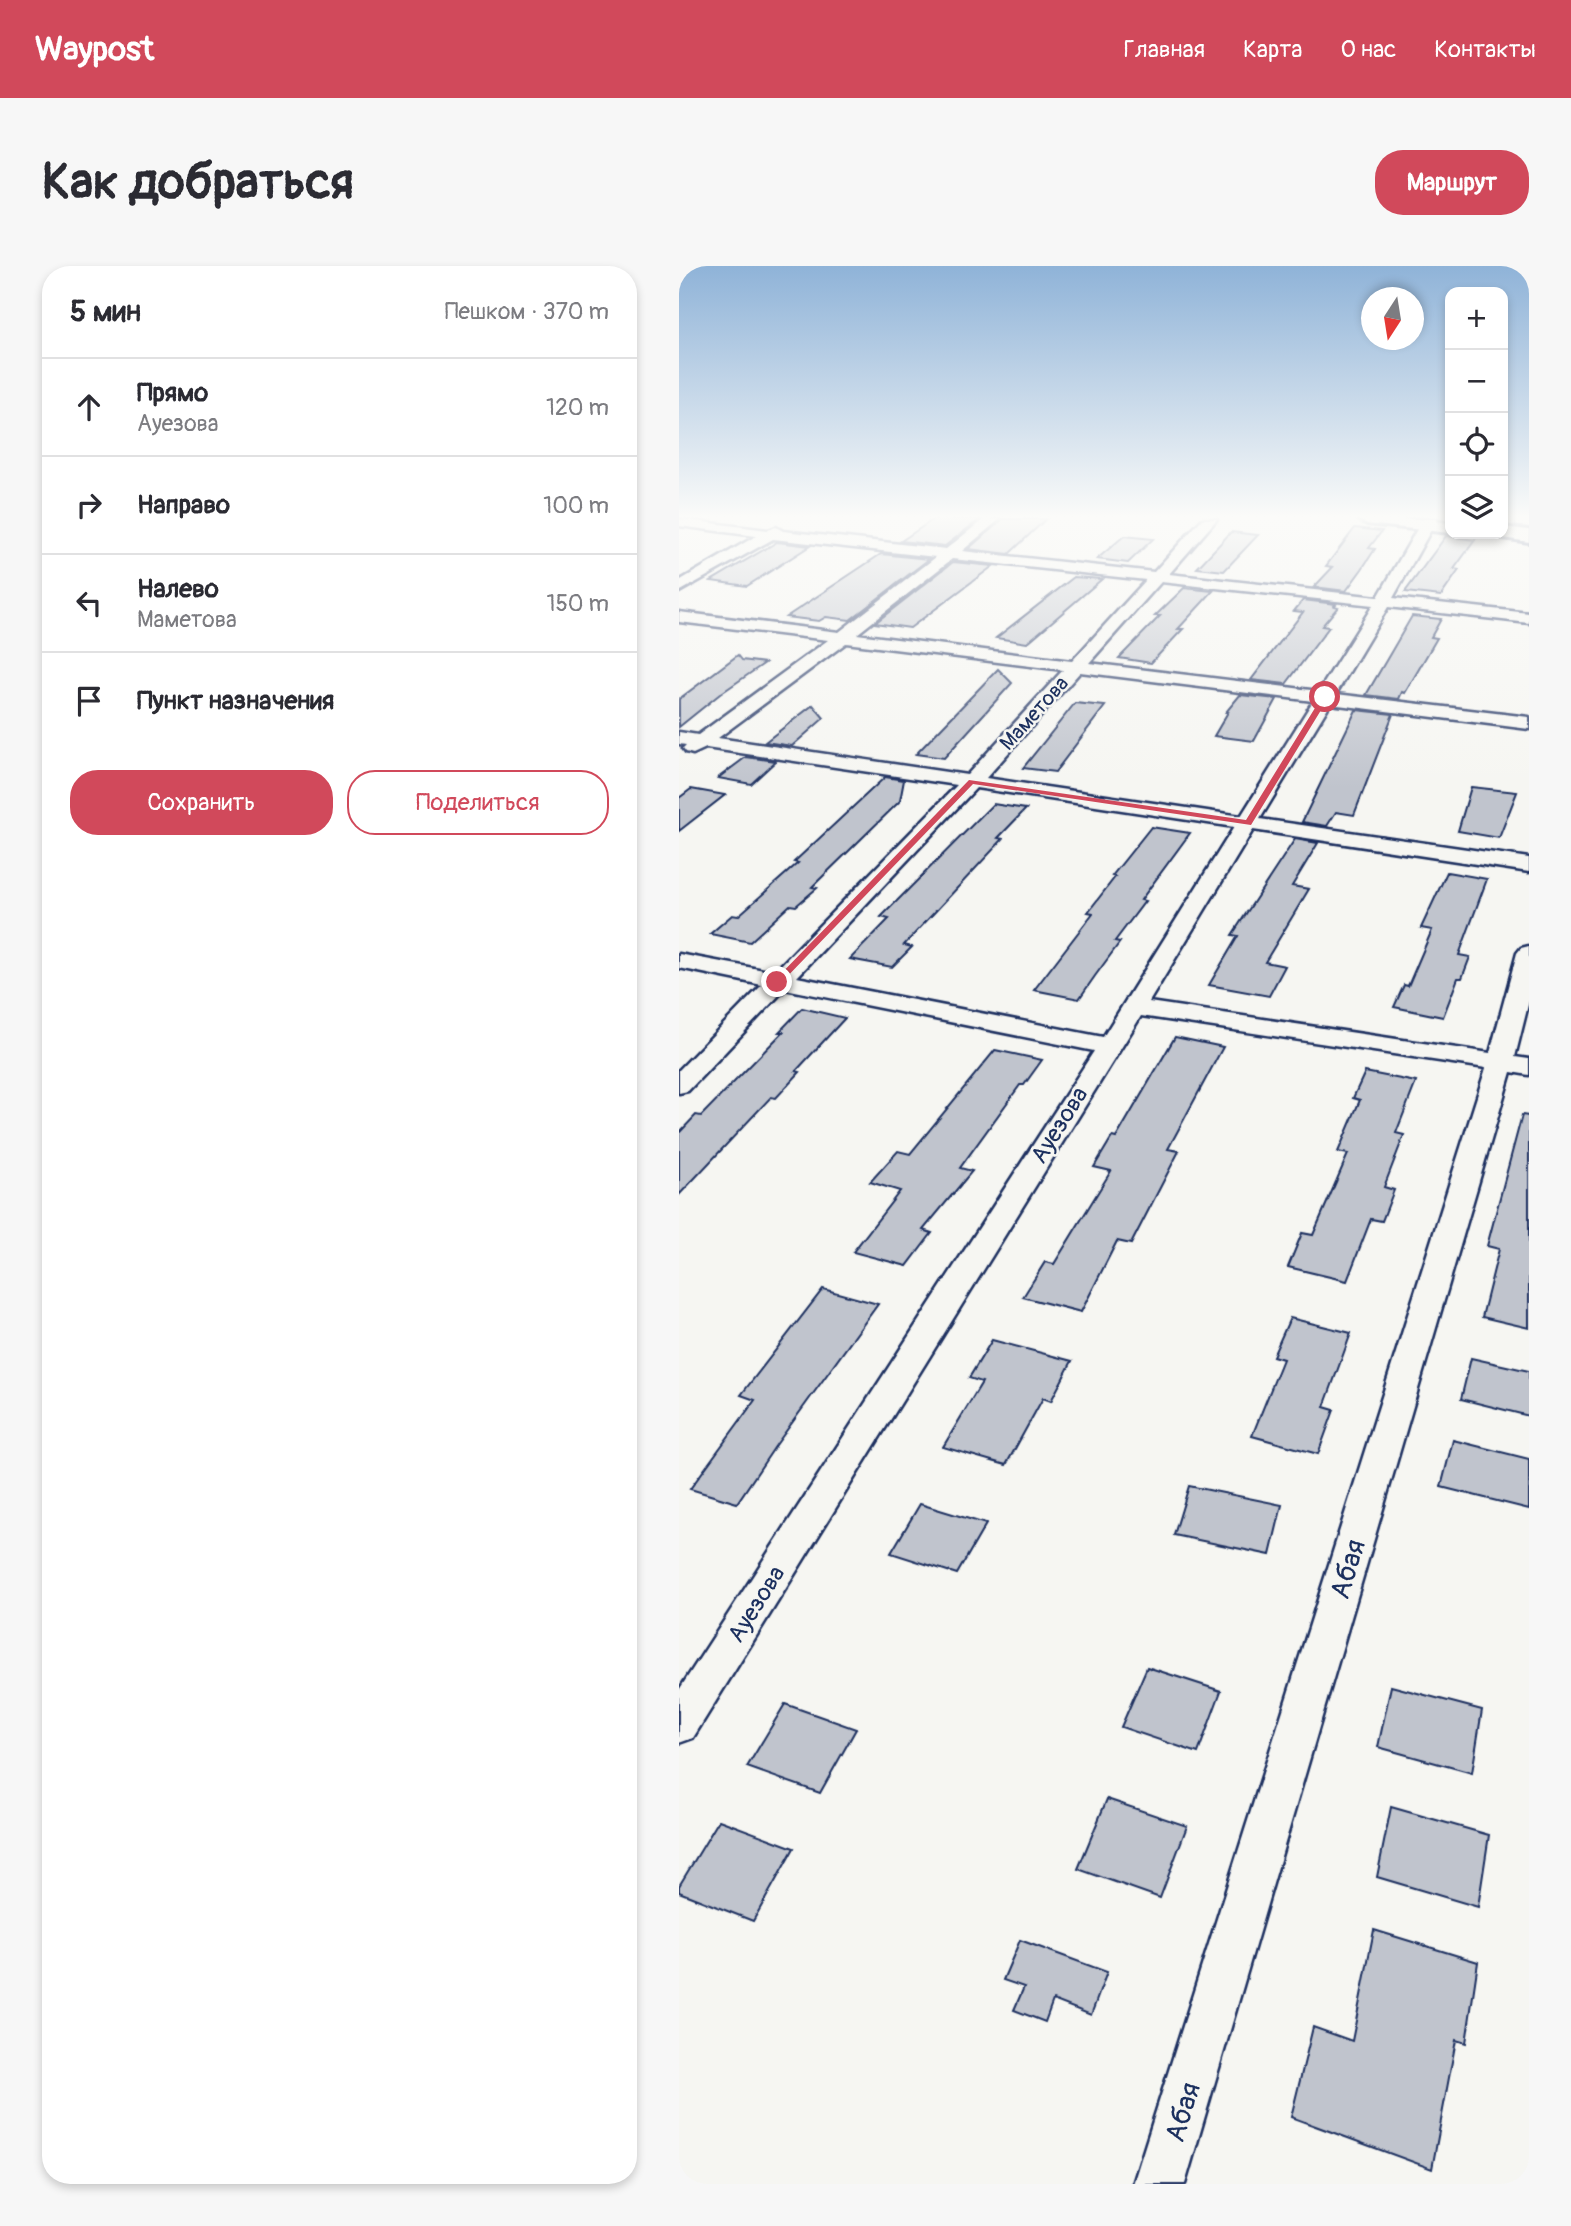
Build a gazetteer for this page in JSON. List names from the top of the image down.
{
  "streets": {
    "street": ["Маметова", "Ауезова", "Абая"]
  },
  "north": "bottom",
  "page": {
    "header": "Waypost",
    "nav": [
      "Главная",
      "Карта",
      "О нас",
      "Контакты"
    ],
    "buttons": [
      "Маршрут",
      ["Сохранить", "Поделиться"]
    ],
    "title": "Как добраться",
    "heading": ["5 мин", "Пешком · 370 m"],
    "map_buttons": ["+", "−"],
    "list": [
      ["Прямо", "Ауезова", "120 m"],
      ["Направо", "100 m"],
      ["Налево", "Маметова", "150 m"],
      "Пункт назначения"
    ]
  }
}
